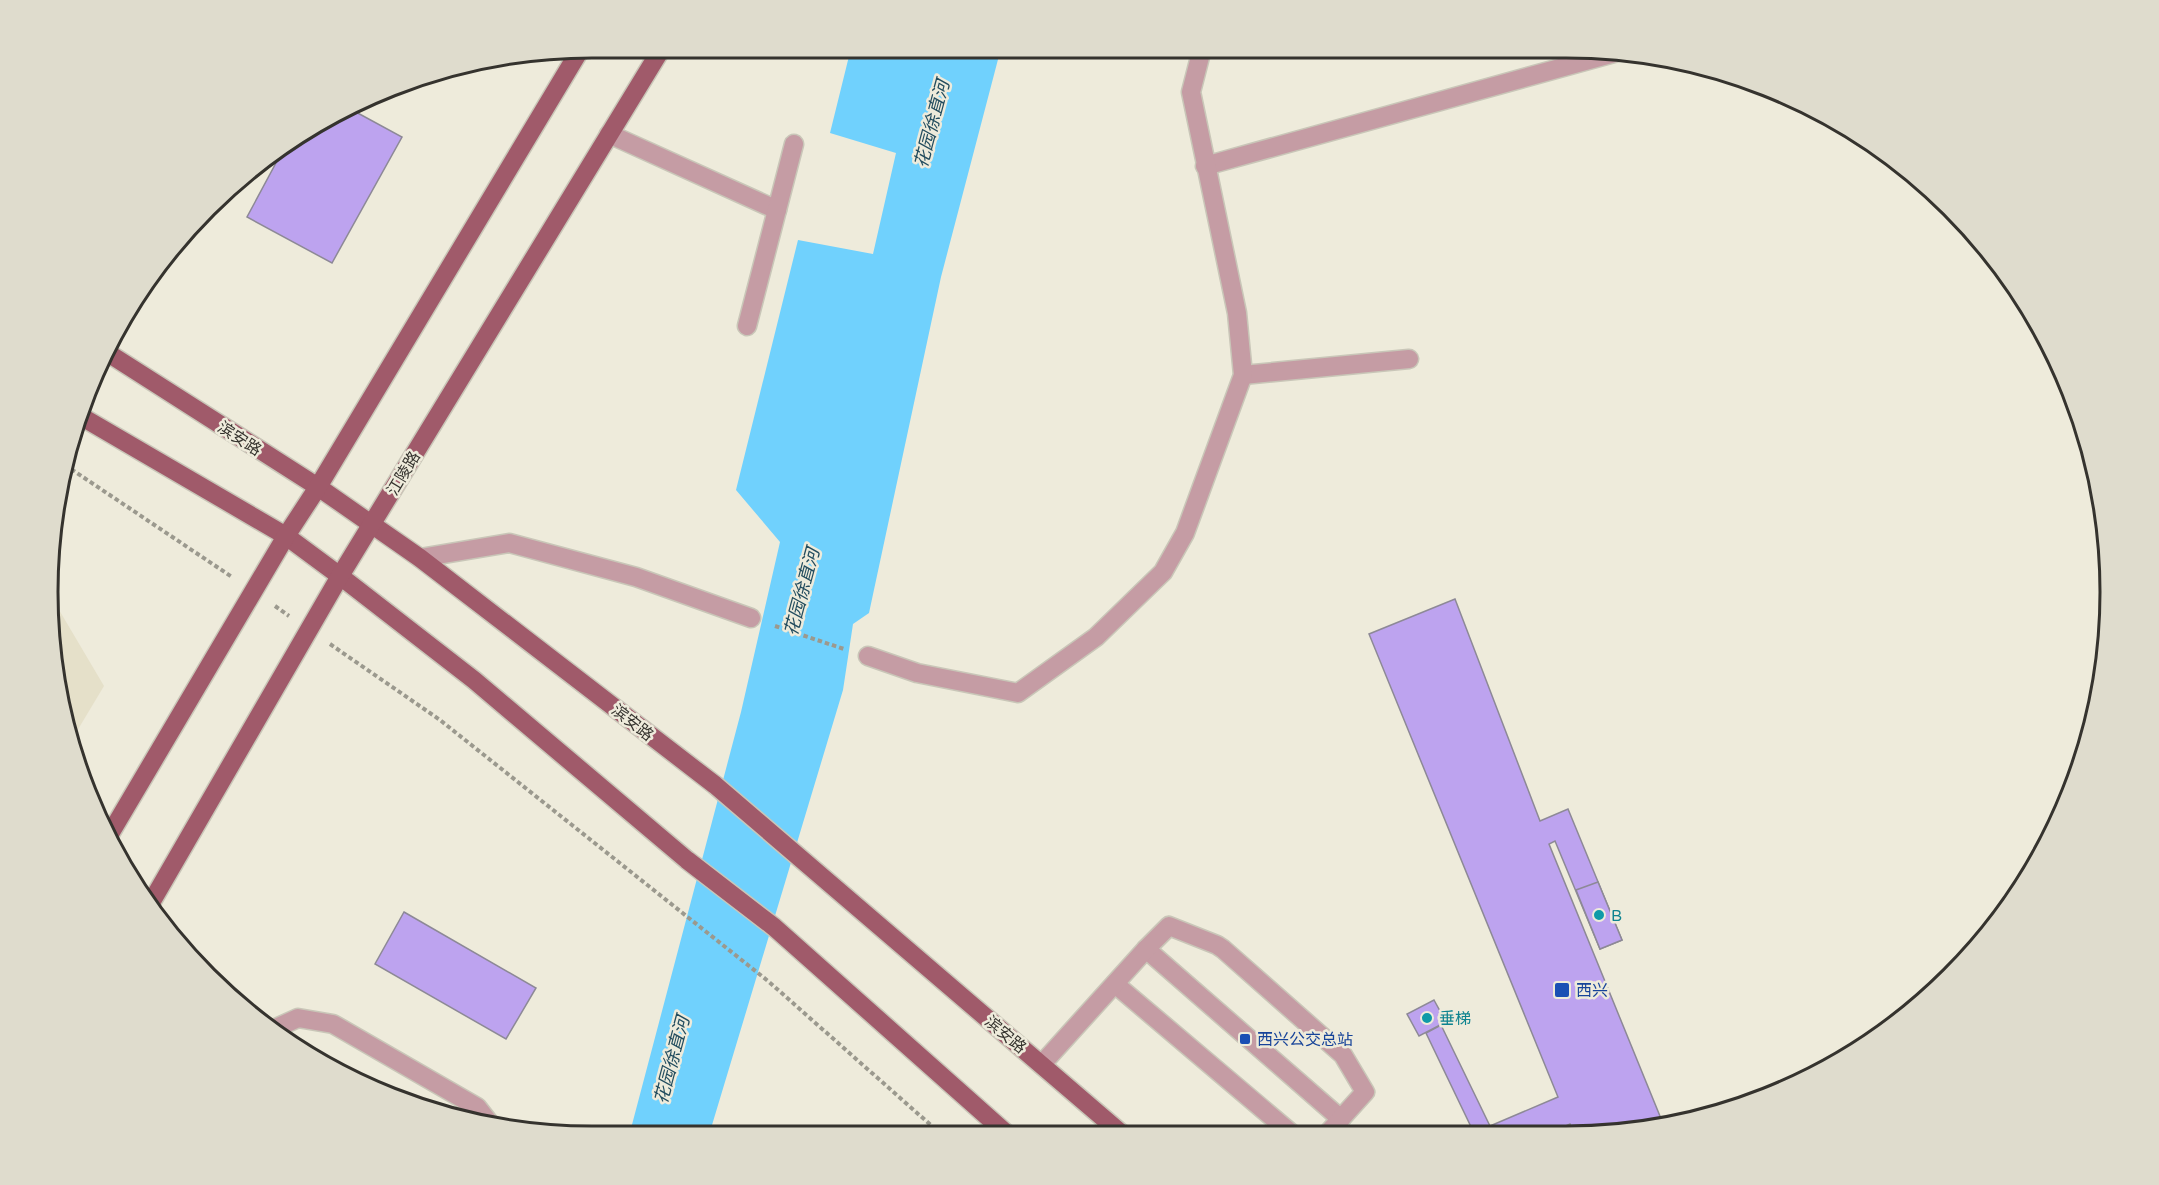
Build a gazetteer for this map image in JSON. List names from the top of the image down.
{
  "streets": {
    "main road": ["滨安路", "江陵路"]
  },
  "crossings": [
    ["滨安路", "江陵路"]
  ],
  "water": ["花园徐直河"],
  "places": {
    "other": ["B", "垂梯"],
    "transit": ["西兴", "西兴公交总站"]
  }
}
